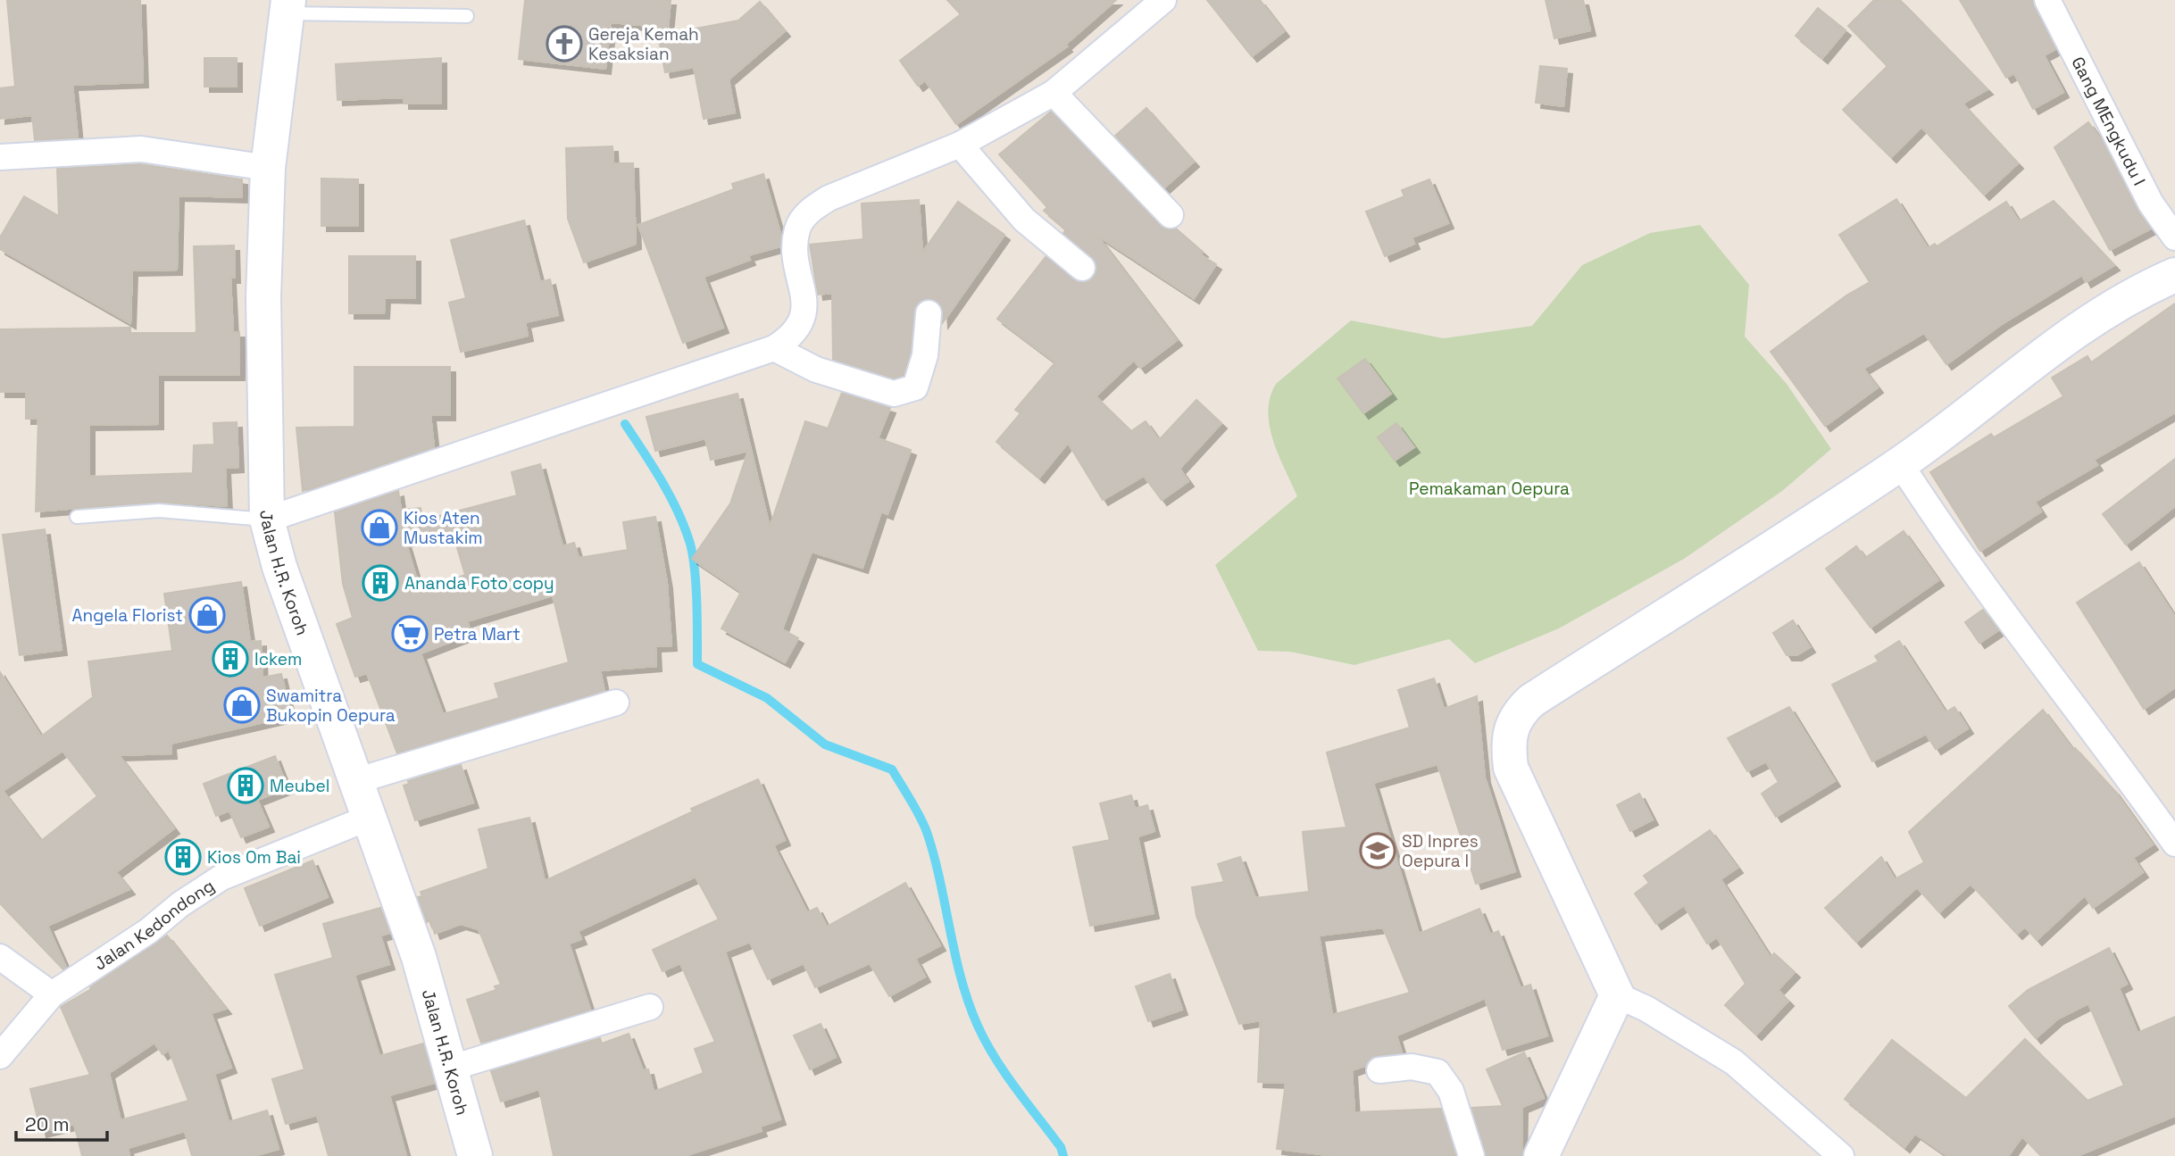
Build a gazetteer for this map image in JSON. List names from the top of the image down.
{
  "streets": {
    "street": ["Gang MEngkudu I", "Jalan H.R. Koroh", "Jalan Kedondong"]
  },
  "crossings": [
    ["Jalan H.R. Koroh", "Jalan Kedondong"]
  ],
  "parks": ["Pemakaman Oepura"],
  "places": {
    "church": ["Gereja Kemah Kesaksian"],
    "shop": ["Kios Aten Mustakim", "Angela Florist", "Swamitra Bukopin Oepura"],
    "building": [
      "Ananda Foto copy",
      "Ickem",
      "Meubel",
      "Kios Om Bai"
    ],
    "supermarket": ["Petra Mart"],
    "school or university": ["SD Inpres Oepura I"]
  },
  "scale_bar": "20 m"
}
